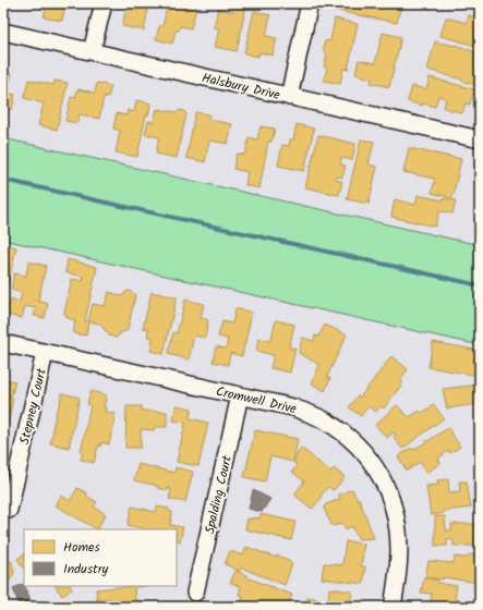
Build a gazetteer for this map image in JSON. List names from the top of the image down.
{
  "streets": {
    "street": [
      "Halsbury Drive",
      "Cromwell Drive",
      "Stepney Court",
      "Spalding Court"
    ]
  },
  "crossings": [
    ["Cromwell Drive", "Stepney Court"],
    ["Cromwell Drive", "Spalding Court"]
  ],
  "legend": ["Homes", "Industry"]
}
